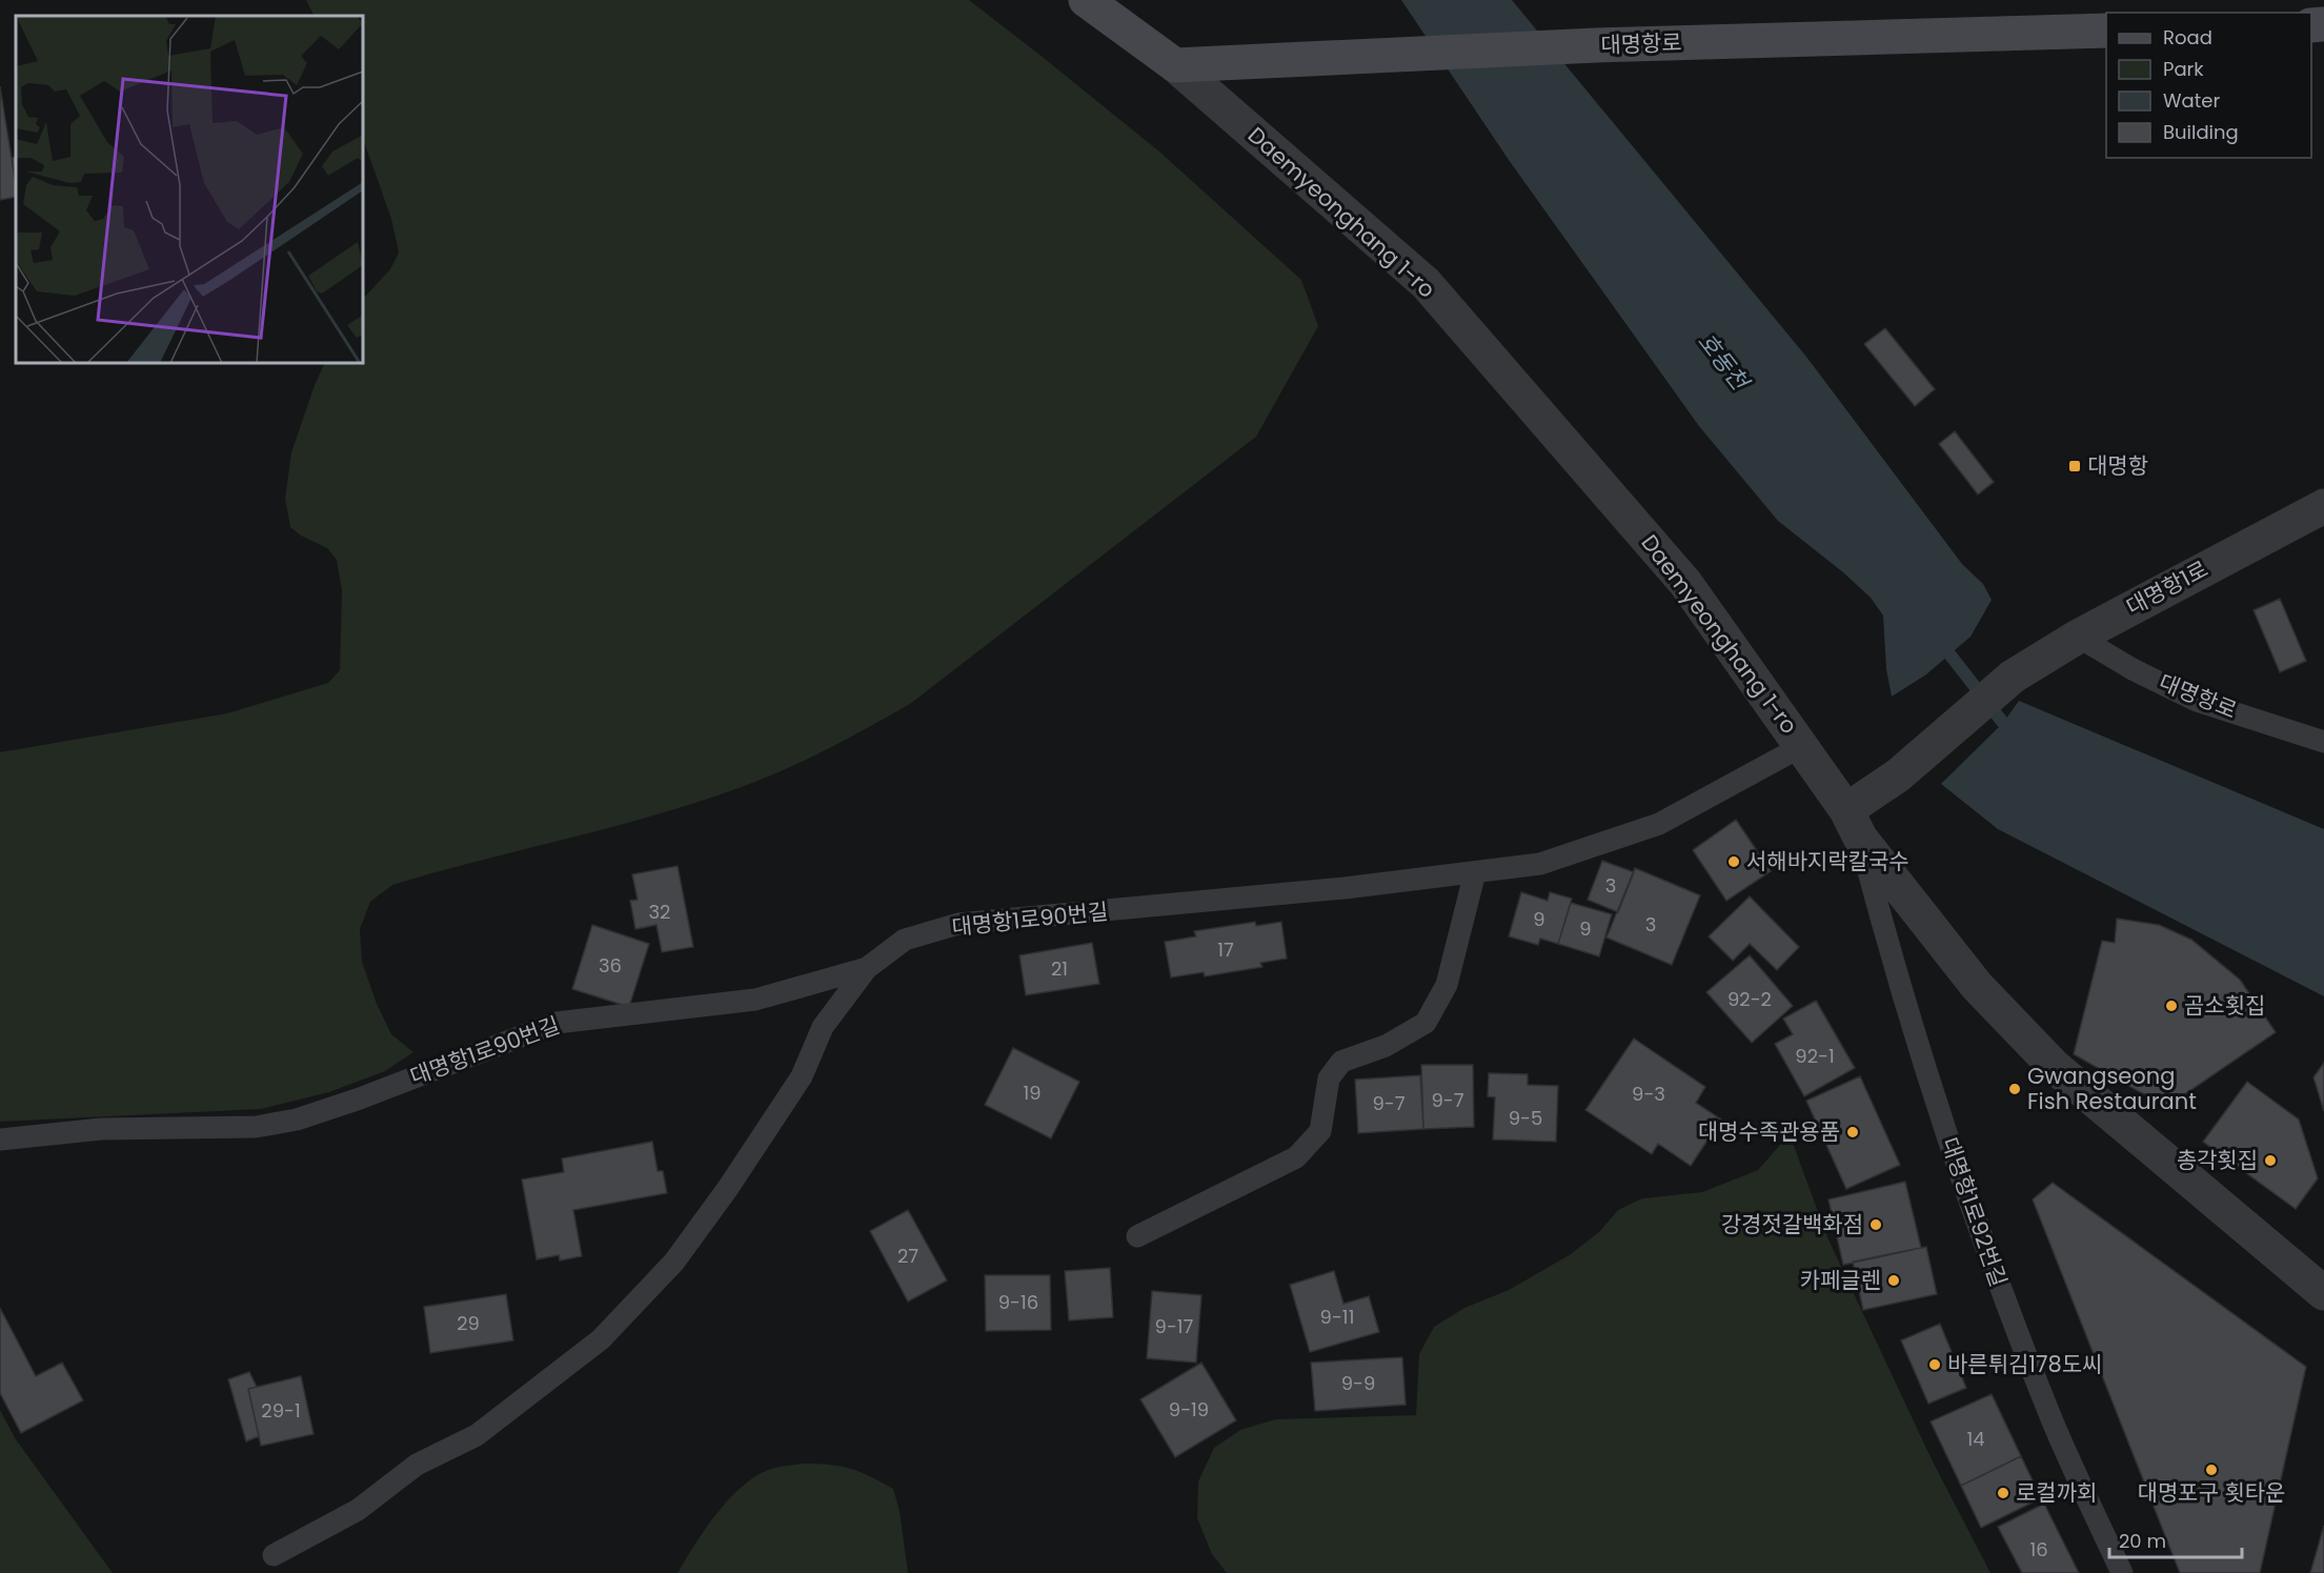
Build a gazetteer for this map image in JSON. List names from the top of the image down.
{
  "streets": {
    "street": ["대명항로", "Daemyeonghang 1-ro", "대명항1로"],
    "lane": ["대명항1로90번길", "대명항1로92번길"]
  },
  "crossings": [
    ["대명항로", "Daemyeonghang 1-ro"],
    ["대명항로", "대명항1로"],
    ["Daemyeonghang 1-ro", "대명항1로"],
    ["Daemyeonghang 1-ro", "대명항1로90번길"],
    ["Daemyeonghang 1-ro", "대명항1로92번길"],
    ["대명항1로", "대명항1로92번길"]
  ],
  "water": ["호동천"],
  "places": {
    "transit": ["대명항"],
    "other": [
      "서해바지락칼국수",
      "곰소횟집",
      "Gwangseong Fish Restaurant",
      "대명수족관용품",
      "총각횟집",
      "강경젓갈백화점",
      "카페글렌",
      "바른튀김178도씨",
      "대명포구 횟타운",
      "로컬까회"
    ]
  },
  "house_numbers": [
    "3",
    "32",
    "9",
    "3",
    "9",
    "17",
    "36",
    "21",
    "92-2",
    "92-1",
    "19",
    "9-3",
    "9-7",
    "9-7",
    "9-5",
    "27",
    "9-16",
    "9-11",
    "29",
    "9-17",
    "9-9",
    "9-19",
    "29-1",
    "14",
    "16"
  ],
  "legend": [
    "Road",
    "Park",
    "Water",
    "Building"
  ],
  "scale_bar": "20 m"
}
